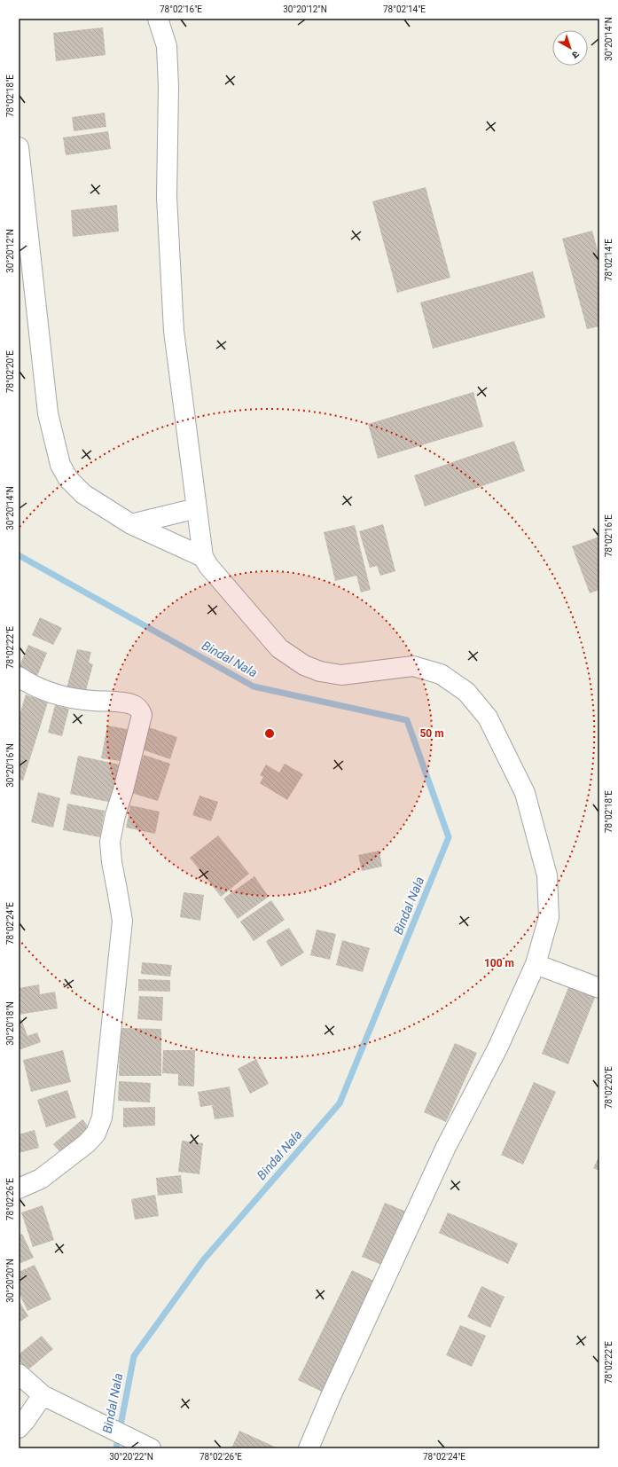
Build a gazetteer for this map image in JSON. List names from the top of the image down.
{
  "water": ["Bindal Nala"],
  "north": "bottom right",
  "coordinates": [
    "78°02'16\"E",
    "30°20'12\"N",
    "78°02'14\"E",
    "30°20'14\"N",
    "78°02'18\"E",
    "78°02'20\"E",
    "78°02'22\"E",
    "30°20'16\"N",
    "78°02'24\"E",
    "30°20'18\"N",
    "78°02'26\"E",
    "30°20'20\"N",
    "30°20'22\"N"
  ],
  "rings": ["50 m", "100 m"]
}
